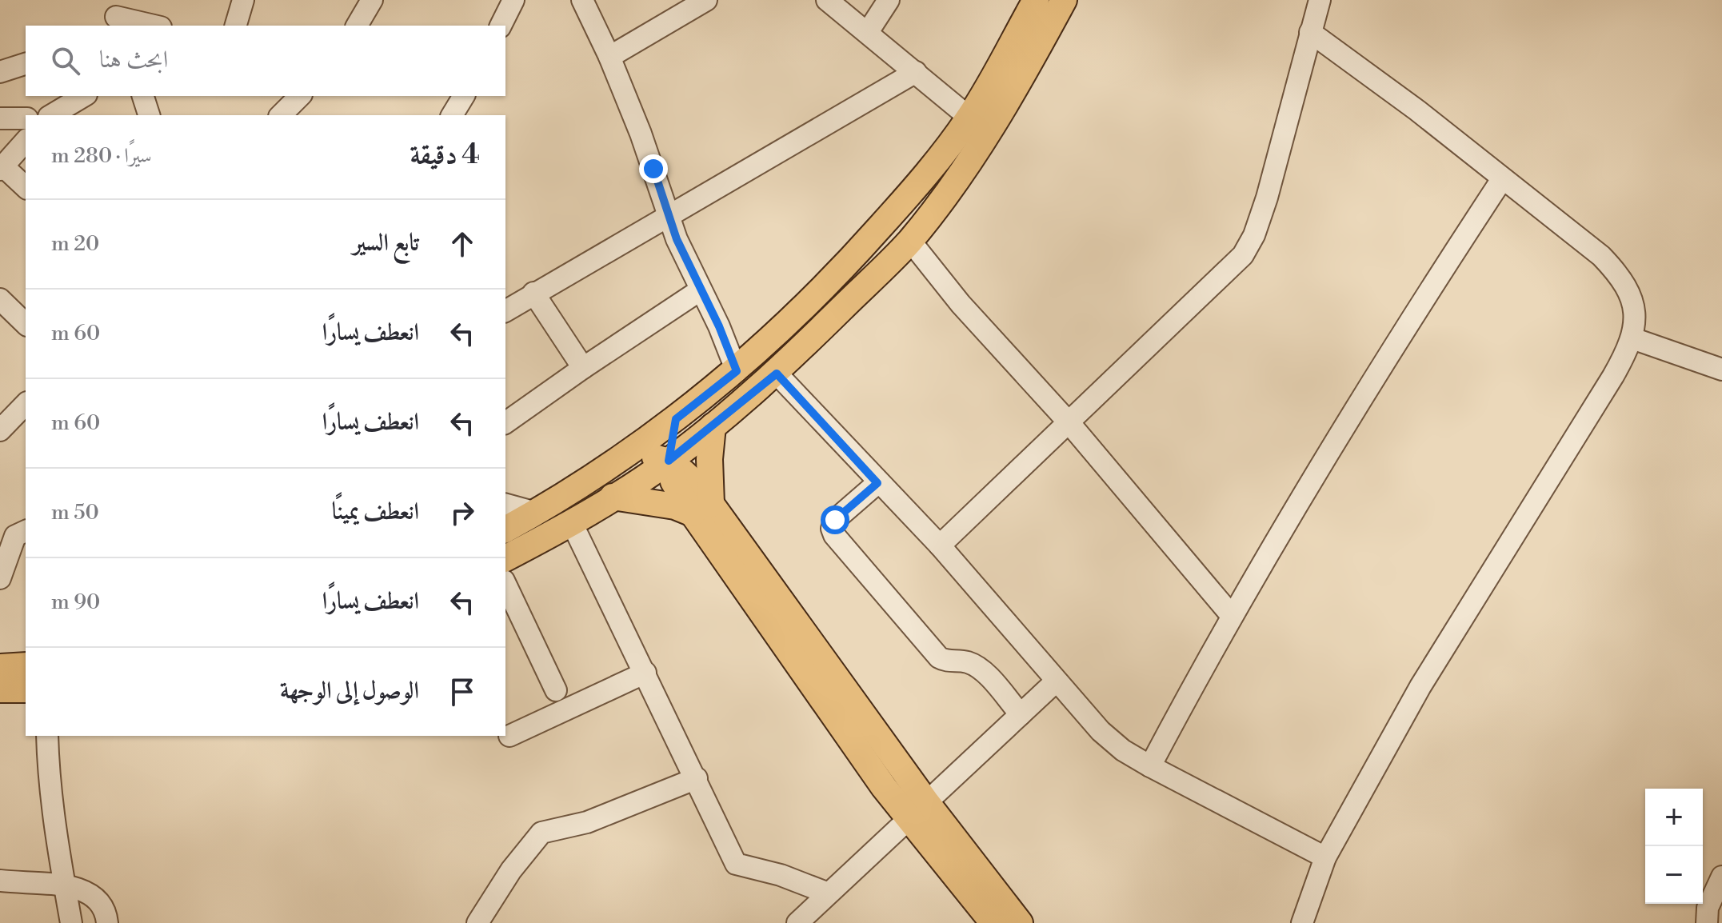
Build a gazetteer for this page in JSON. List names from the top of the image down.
{
  "page": {
    "search": "ابحث هنا",
    "heading": ["4 دقيقة", "سيرًا · 280 m"],
    "list": [
      ["تابع السير", "20 m"],
      ["انعطف يسارًا", "60 m"],
      ["انعطف يسارًا", "60 m"],
      ["انعطف يمينًا", "50 m"],
      ["انعطف يسارًا", "90 m"],
      "الوصول إلى الوجهة"
    ],
    "map_buttons": ["+", "−"]
  }
}
